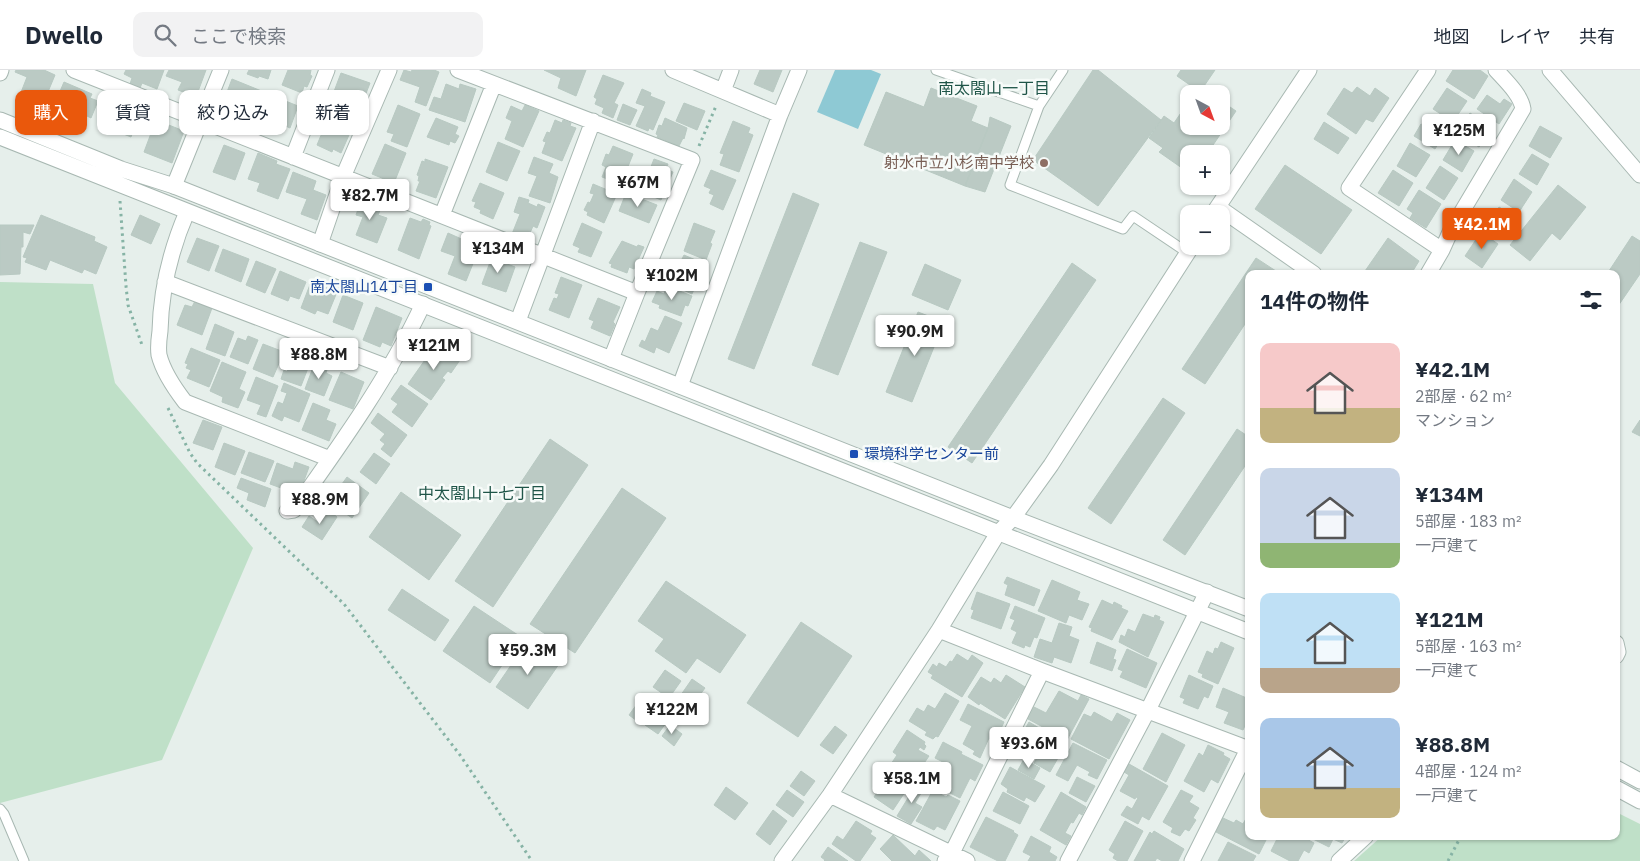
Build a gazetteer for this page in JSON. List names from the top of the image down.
{
  "districts": ["南太閤山一丁目", "中太閤山十七丁目"],
  "places": {
    "other": ["射水市立小杉南中学校"],
    "transit": ["南太閤山14丁目", "環境科学センター前"]
  },
  "north": "bottom right",
  "page": {
    "header": "Dwello",
    "search": "ここで検索",
    "nav": ["地図", "レイヤ", "共有"],
    "map_buttons": ["+", "−"],
    "chip": [
      "購入",
      "賃貸",
      "絞り込み",
      "新着"
    ],
    "price": [
      "¥125M",
      "¥67M",
      "¥82.7M",
      "¥42.1M",
      "¥134M",
      "¥102M",
      "¥90.9M",
      "¥121M",
      "¥88.8M",
      "¥88.9M",
      "¥59.3M",
      "¥122M",
      "¥93.6M",
      "¥58.1M"
    ],
    "heading": "14件の物件",
    "list": [
      {
        "name": "¥42.1M",
        "note": "2部屋 · 62 m² · マンション"
      },
      {
        "name": "¥134M",
        "note": "5部屋 · 183 m² · 一戸建て"
      },
      {
        "name": "¥121M",
        "note": "5部屋 · 163 m² · 一戸建て"
      },
      {
        "name": "¥88.8M",
        "note": "4部屋 · 124 m² · 一戸建て"
      }
    ]
  }
}
